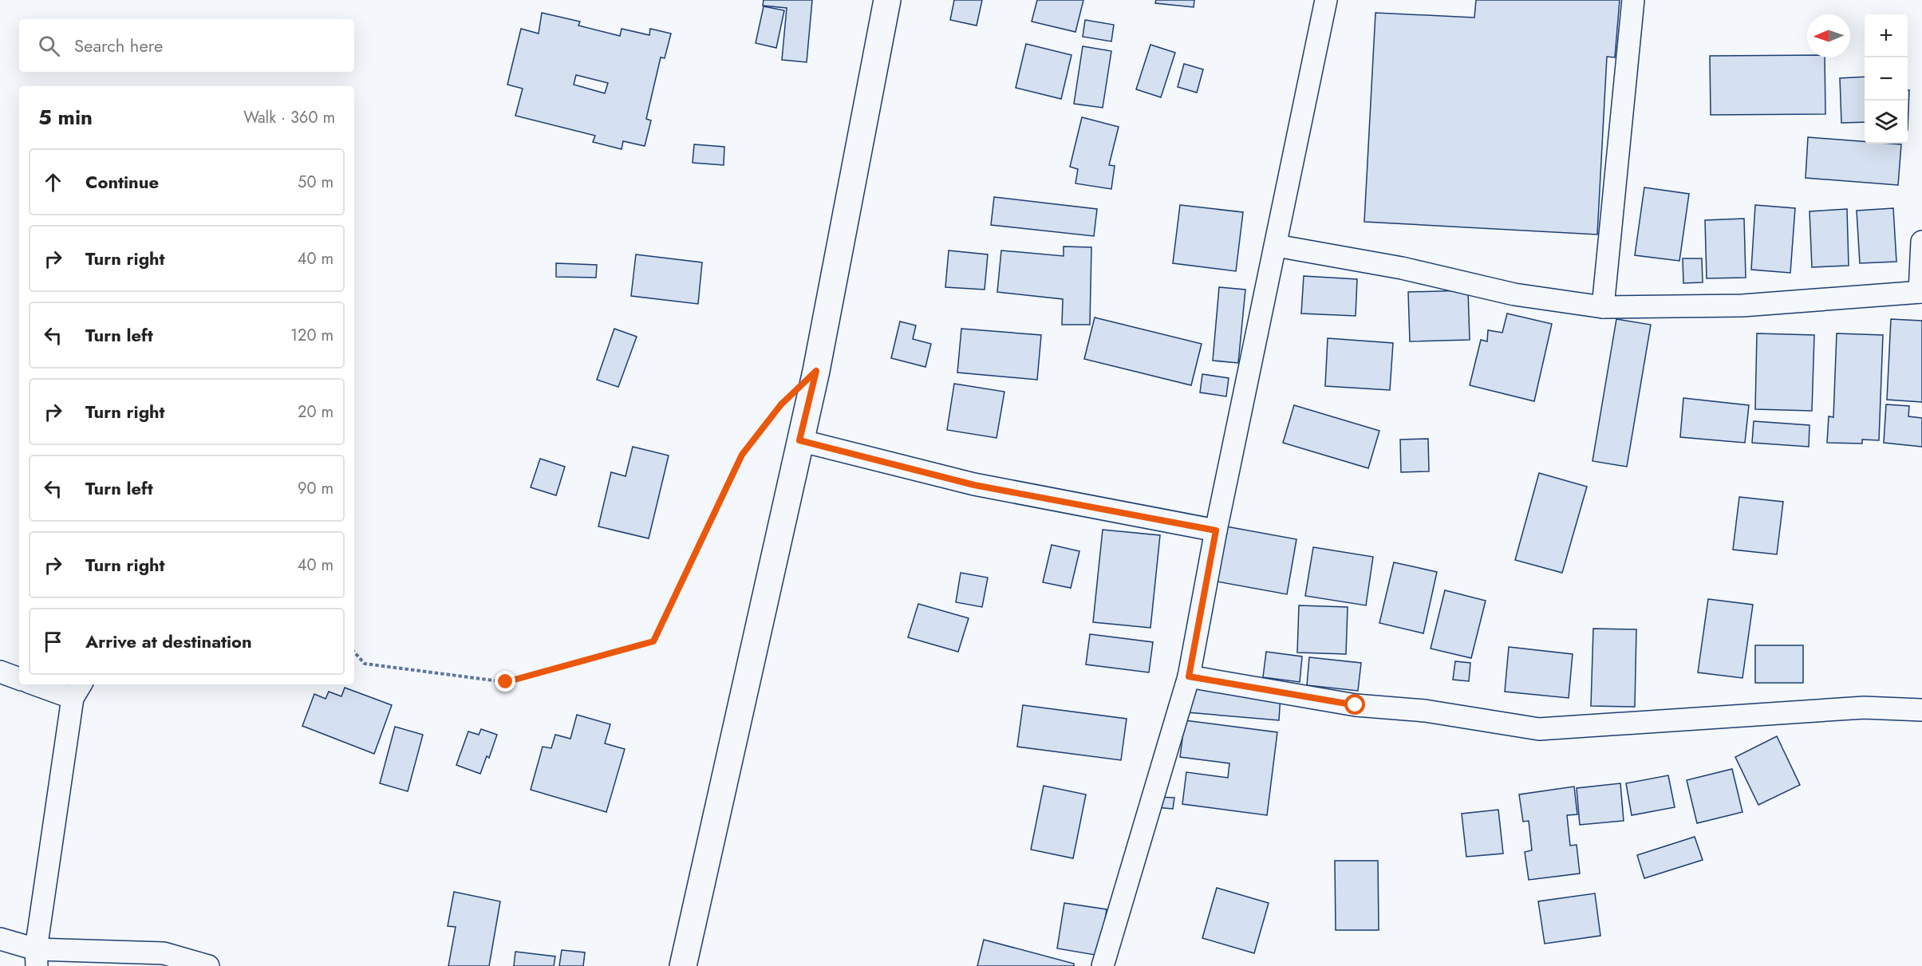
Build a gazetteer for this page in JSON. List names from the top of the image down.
{
  "north": "left",
  "page": {
    "map_buttons": ["+", "−"],
    "search": "Search here",
    "heading": ["5 min", "Walk · 360 m"],
    "list": [
      ["Continue", "50 m"],
      ["Turn right", "40 m"],
      ["Turn left", "120 m"],
      ["Turn right", "20 m"],
      ["Turn left", "90 m"],
      ["Turn right", "40 m"],
      "Arrive at destination"
    ]
  }
}
